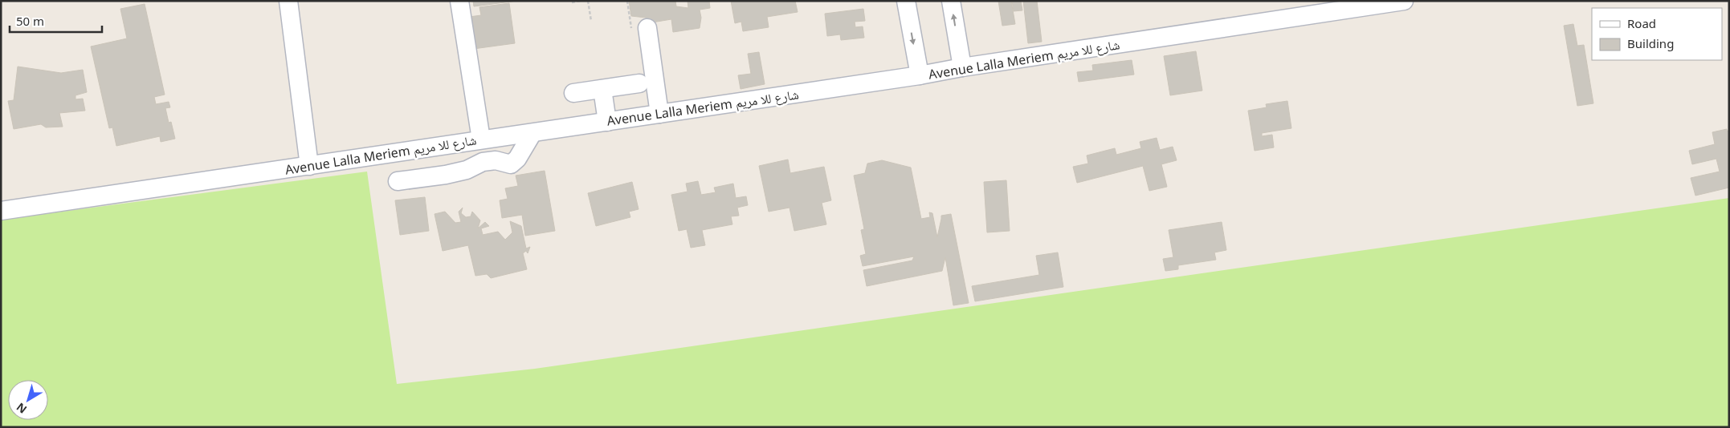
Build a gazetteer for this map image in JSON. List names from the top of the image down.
{
  "streets": {
    "street": ["Avenue Lalla Meriem شارع للا مريم"]
  },
  "legend": ["Road", "Building"],
  "scale_bar": "50 m",
  "north": "bottom left"
}
